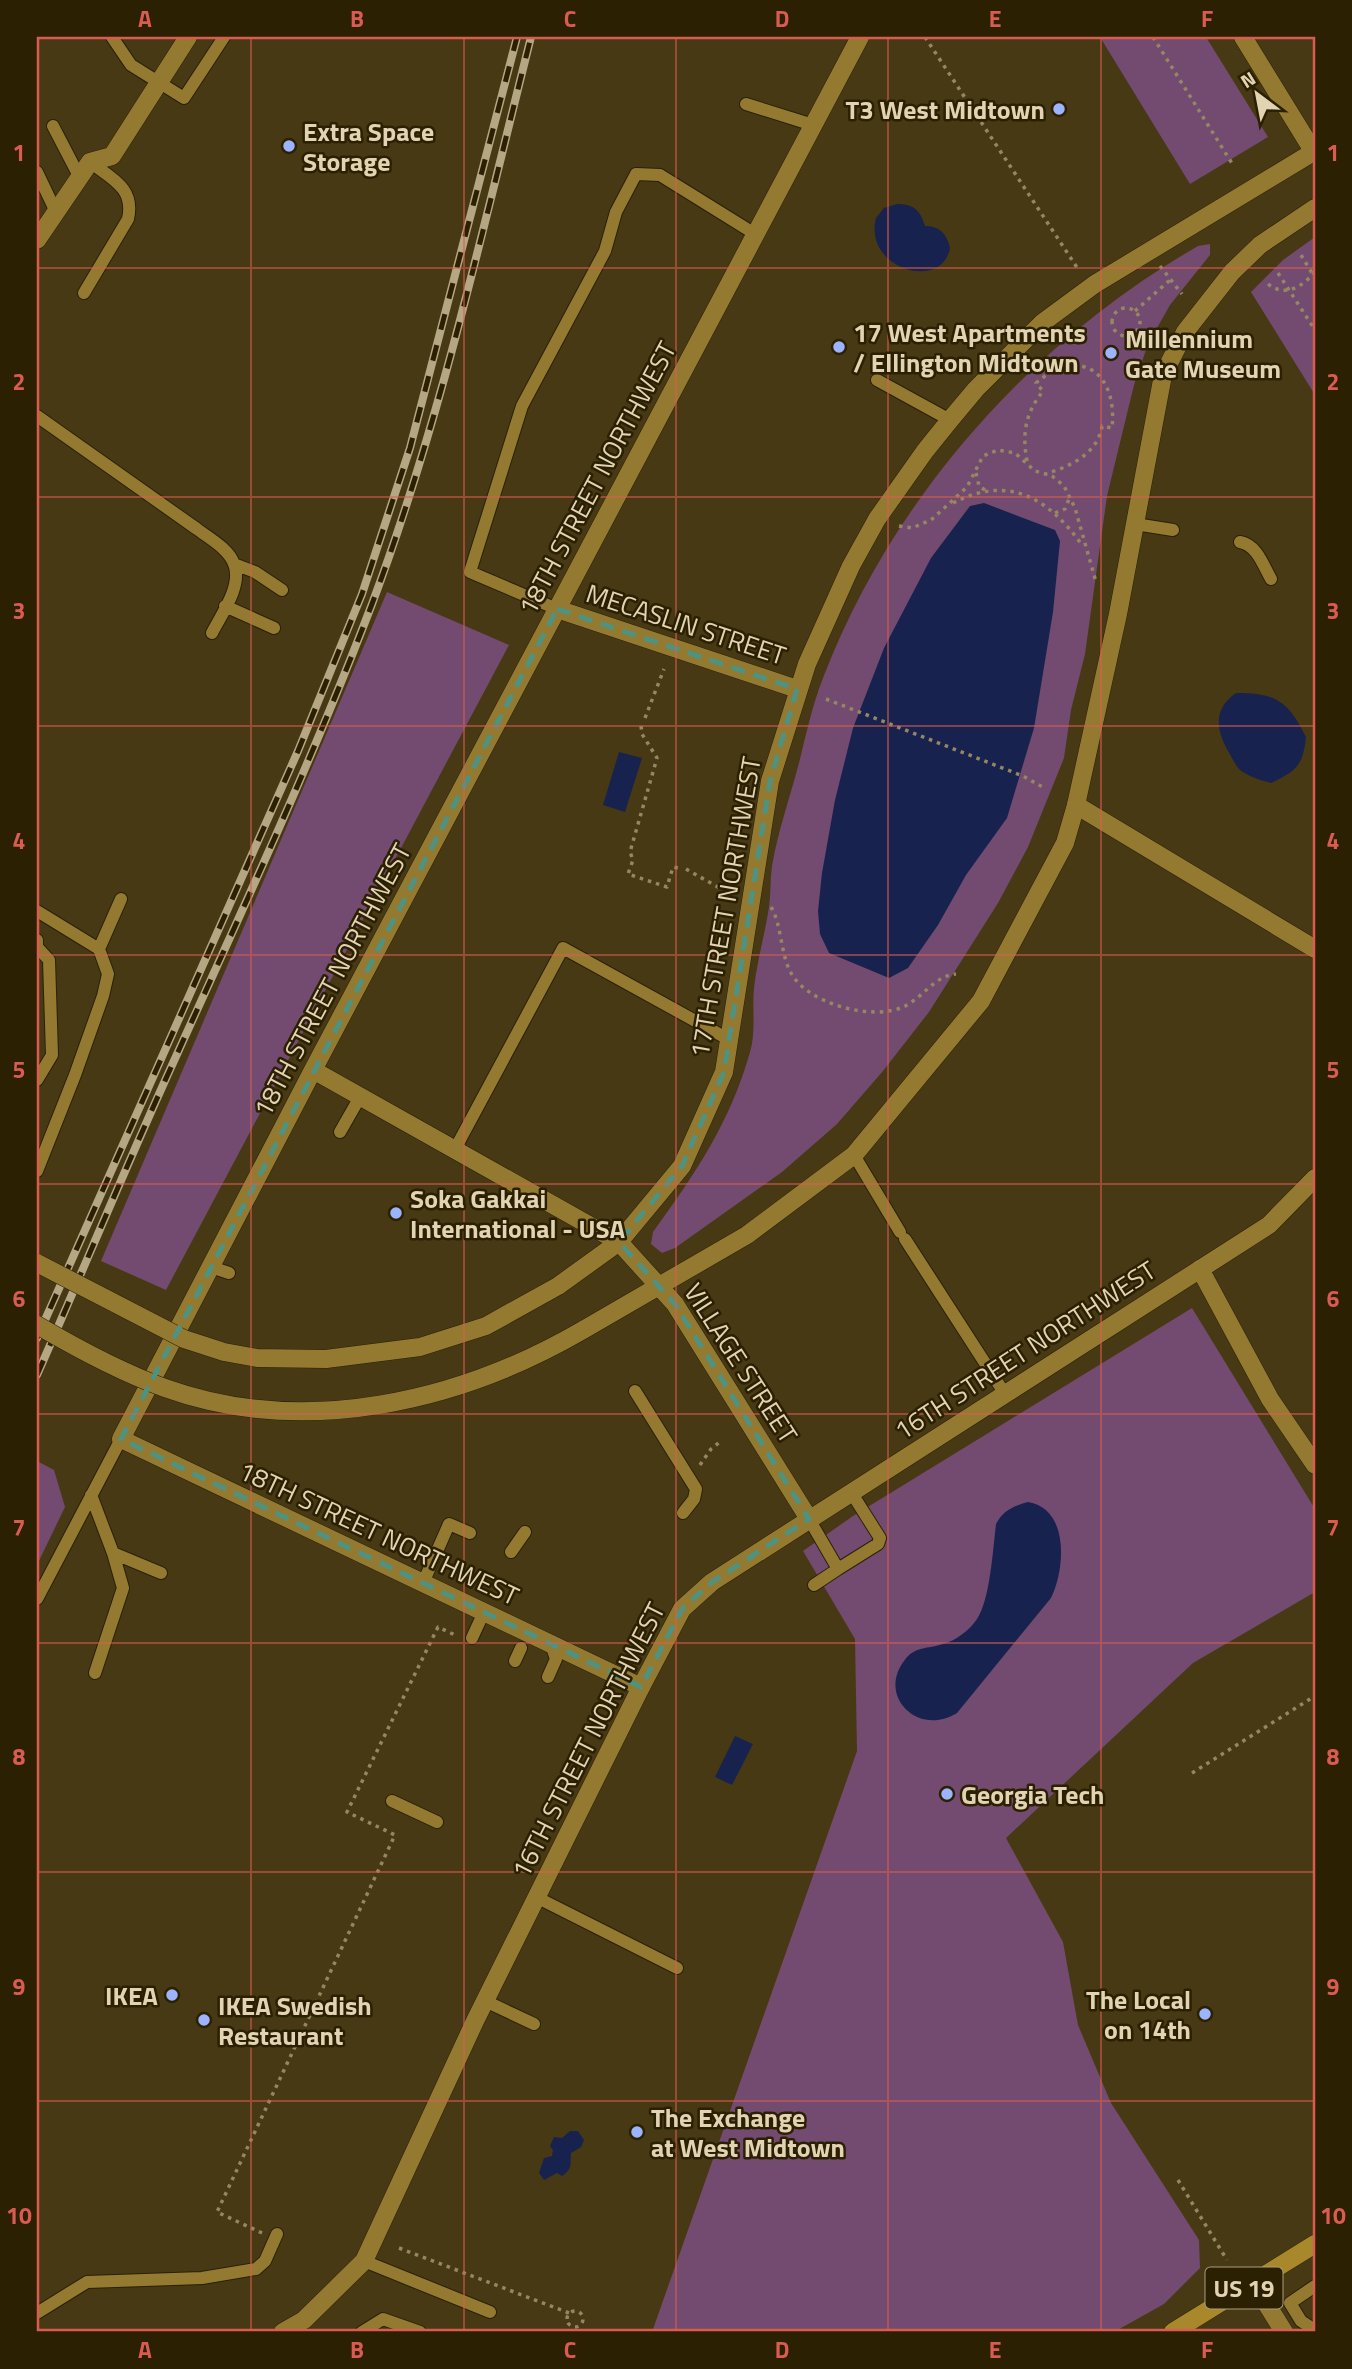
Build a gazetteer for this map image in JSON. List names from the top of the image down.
{
  "streets": {
    "main road": ["US 19"],
    "street": [
      "18TH STREET NORTHWEST",
      "MECASLIN STREET",
      "17TH STREET NORTHWEST",
      "16TH STREET NORTHWEST",
      "VILLAGE STREET"
    ]
  },
  "crossings": [
    ["18TH STREET NORTHWEST", "MECASLIN STREET"],
    ["18TH STREET NORTHWEST", "16TH STREET NORTHWEST"],
    ["18TH STREET NORTHWEST", "VILLAGE STREET"],
    ["MECASLIN STREET", "17TH STREET NORTHWEST"],
    ["17TH STREET NORTHWEST", "VILLAGE STREET"],
    ["16TH STREET NORTHWEST", "VILLAGE STREET"]
  ],
  "places": [
    "T3 West Midtown",
    "Extra Space Storage",
    "17 West Apartments / Ellington Midtown",
    "Millennium Gate Museum",
    "Soka Gakkai International - USA",
    "Georgia Tech",
    "IKEA",
    "The Local on 14th",
    "IKEA Swedish Restaurant",
    "The Exchange at West Midtown"
  ],
  "north": "top left",
  "grid": {
    "columns": [
      "A",
      "B",
      "C",
      "D",
      "E",
      "F"
    ],
    "rows": [
      "1",
      "2",
      "3",
      "4",
      "5",
      "6",
      "7",
      "8",
      "9",
      "10"
    ]
  }
}
